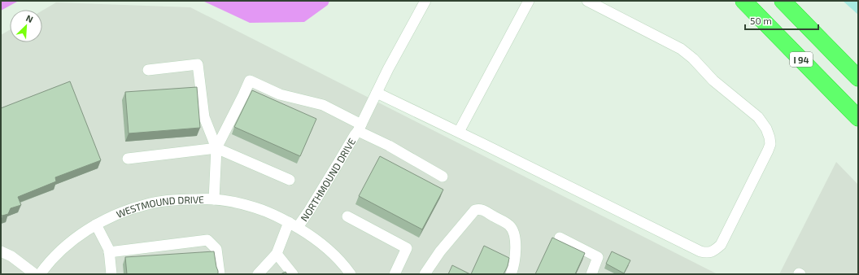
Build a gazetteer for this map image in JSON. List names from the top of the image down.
{
  "streets": {
    "highway": ["I 94"],
    "street": ["NORTHMOUND DRIVE", "WESTMOUND DRIVE"]
  },
  "crossings": [
    ["NORTHMOUND DRIVE", "WESTMOUND DRIVE"]
  ],
  "scale_bar": "50 m",
  "north": "top right"
}
